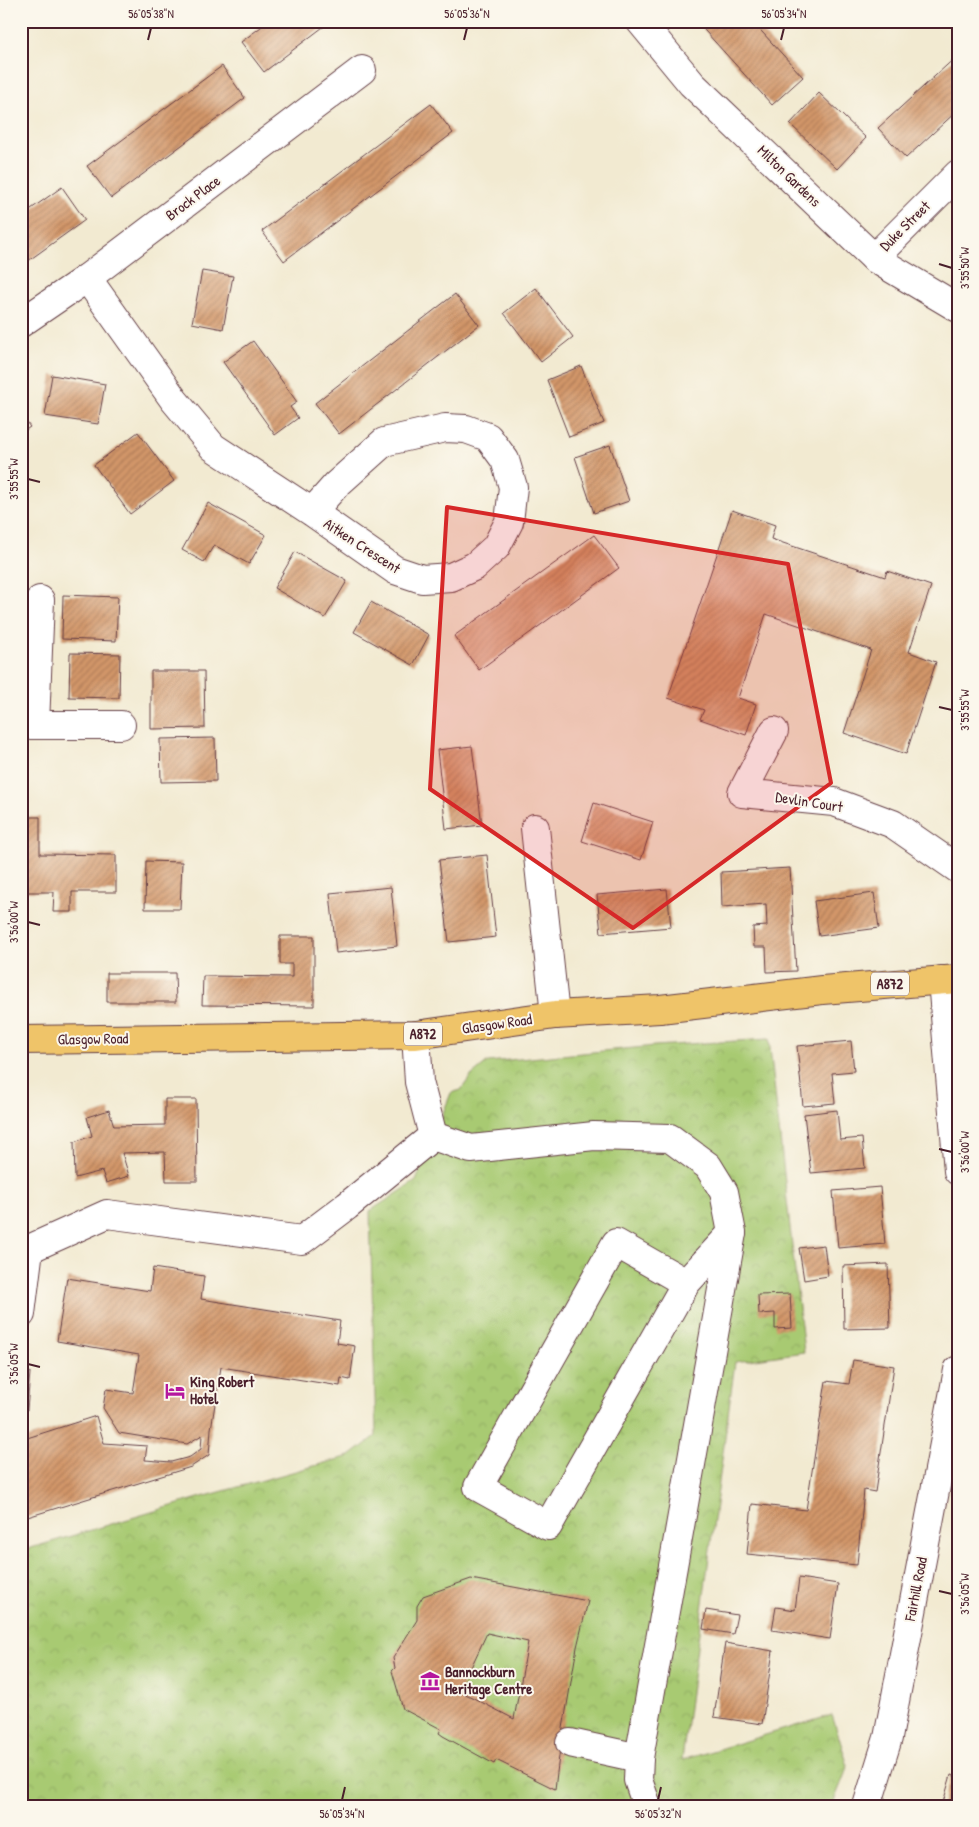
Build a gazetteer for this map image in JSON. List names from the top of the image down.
{
  "streets": {
    "main road": ["A872", "Glasgow Road"],
    "street": [
      "Milton Gardens",
      "Brock Place",
      "Duke Street",
      "Aitken Crescent",
      "Devlin Court",
      "Fairhill Road"
    ]
  },
  "crossings": [
    ["Milton Gardens", "Duke Street"],
    ["Brock Place", "Aitken Crescent"]
  ],
  "places": {
    "hotel": ["King Robert Hotel"],
    "museum": ["Bannockburn Heritage Centre"]
  },
  "coordinates": [
    "56°05'38\"N",
    "56°05'36\"N",
    "56°05'34\"N",
    "3°55'50\"W",
    "3°55'55\"W",
    "3°56'00\"W",
    "3°56'05\"W",
    "56°05'32\"N"
  ]
}
